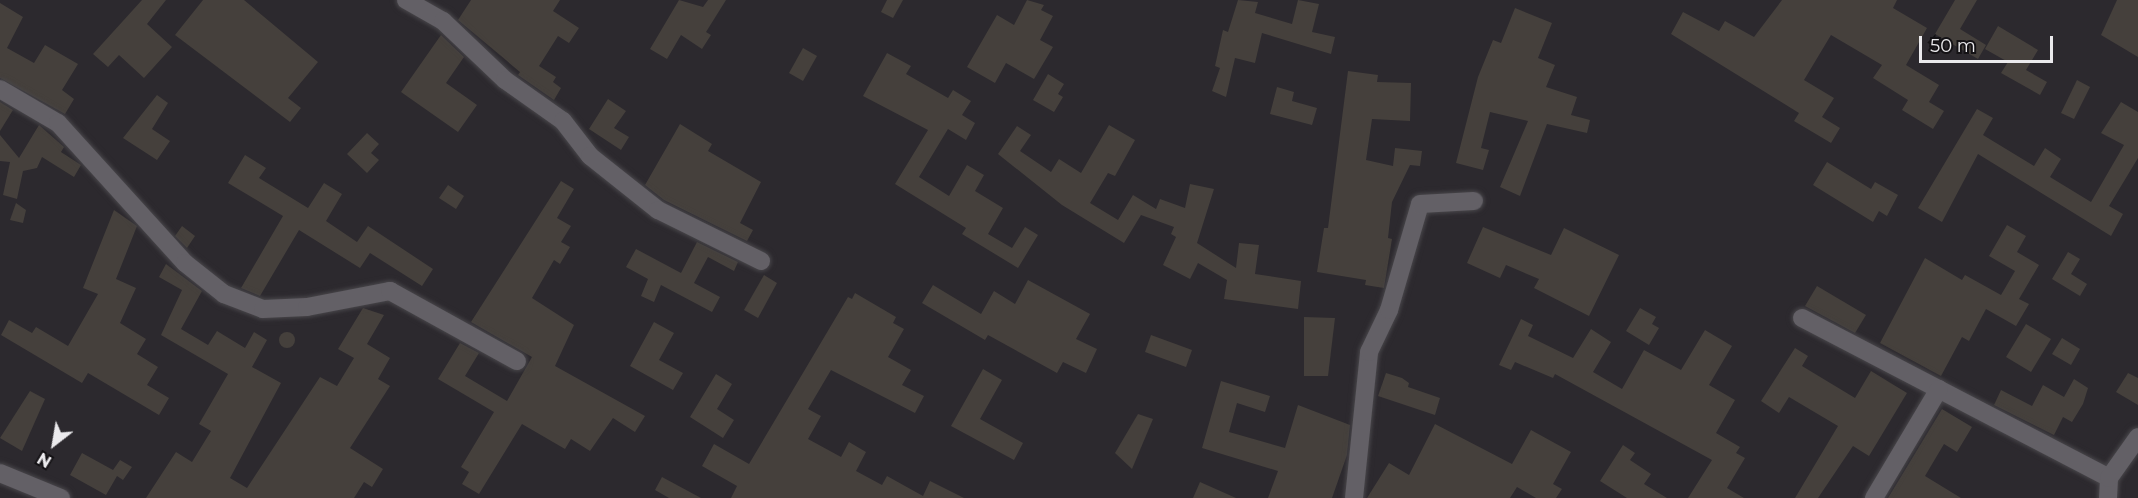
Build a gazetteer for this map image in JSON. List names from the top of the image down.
{
  "scale_bar": "50 m",
  "north": "bottom left"
}
